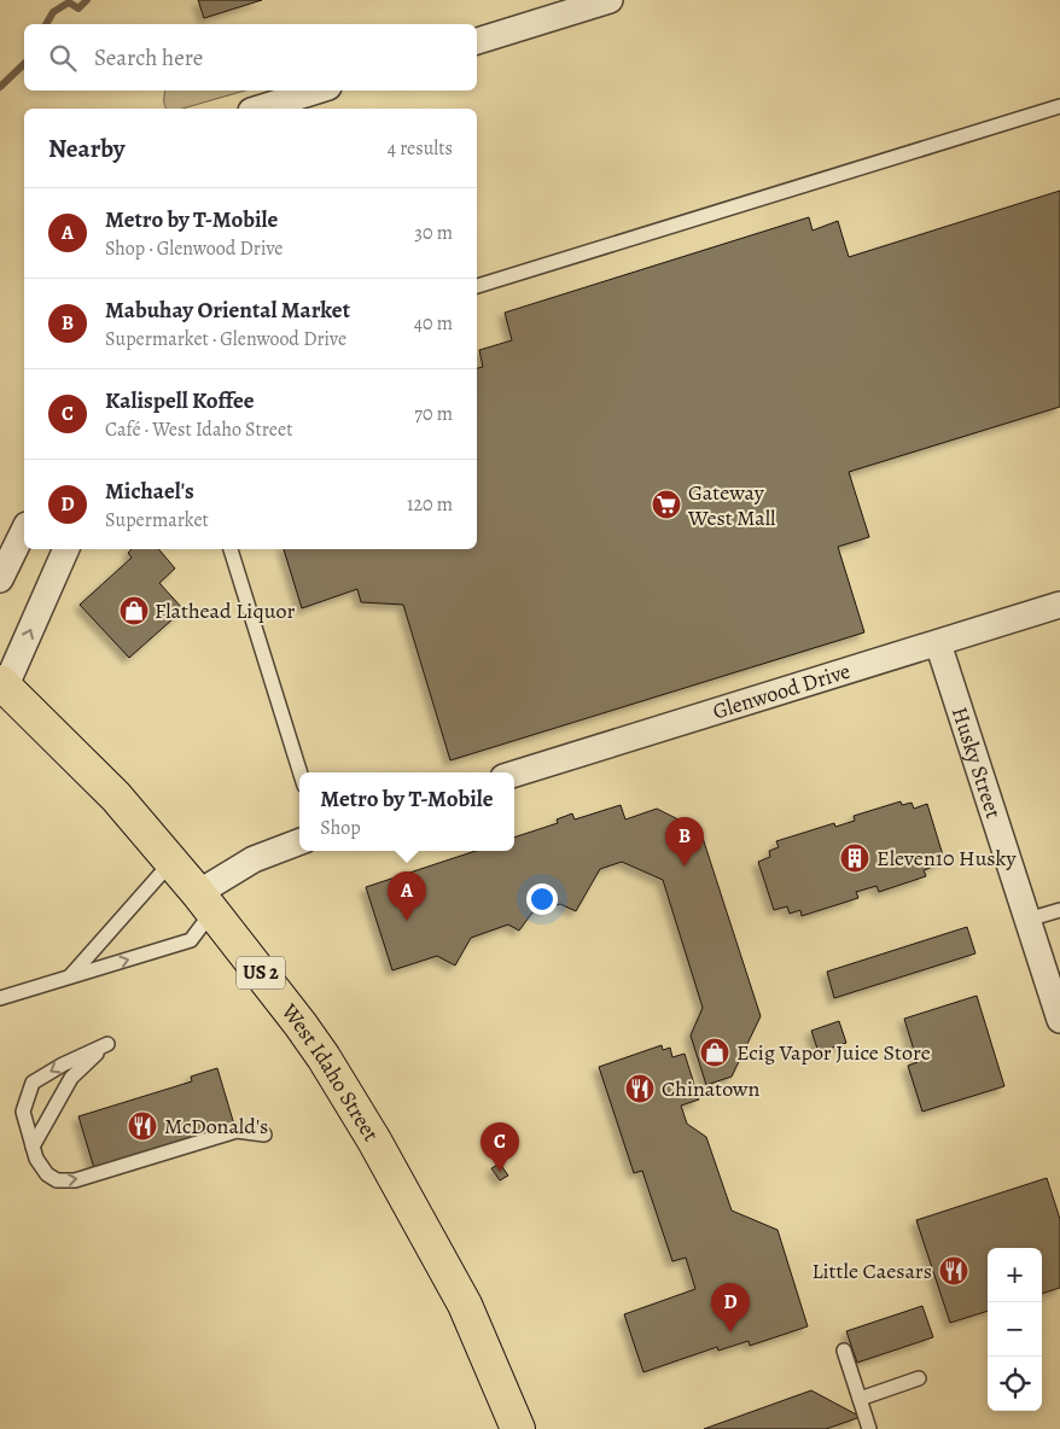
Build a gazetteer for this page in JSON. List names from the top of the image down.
{
  "streets": {
    "highway": ["US 2", "West Idaho Street"],
    "street": ["Glenwood Drive", "Husky Street"]
  },
  "crossings": [
    ["Glenwood Drive", "Husky Street"]
  ],
  "places": {
    "supermarket": ["Gateway West Mall"],
    "shop": ["Flathead Liquor", "Ecig Vapor Juice Store"],
    "building": ["Eleven10 Husky"],
    "restaurant": ["Chinatown", "McDonald's", "Little Caesars"]
  },
  "page": {
    "search": "Search here",
    "heading": ["Nearby", "4 results"],
    "list": [
      {
        "mark": "A",
        "name": "Metro by T-Mobile",
        "note": "Shop · Glenwood Drive",
        "value": "30 m"
      },
      {
        "mark": "B",
        "name": "Mabuhay Oriental Market",
        "note": "Supermarket · Glenwood Drive",
        "value": "40 m"
      },
      {
        "mark": "C",
        "name": "Kalispell Koffee",
        "note": "Café · West Idaho Street",
        "value": "70 m"
      },
      {
        "mark": "D",
        "name": "Michael's",
        "note": "Supermarket",
        "value": "120 m"
      }
    ],
    "popup": ["Metro by T-Mobile", "Shop"],
    "pins": [
      "B",
      "A",
      "C",
      "D"
    ],
    "map_buttons": ["+", "−"]
  }
}
